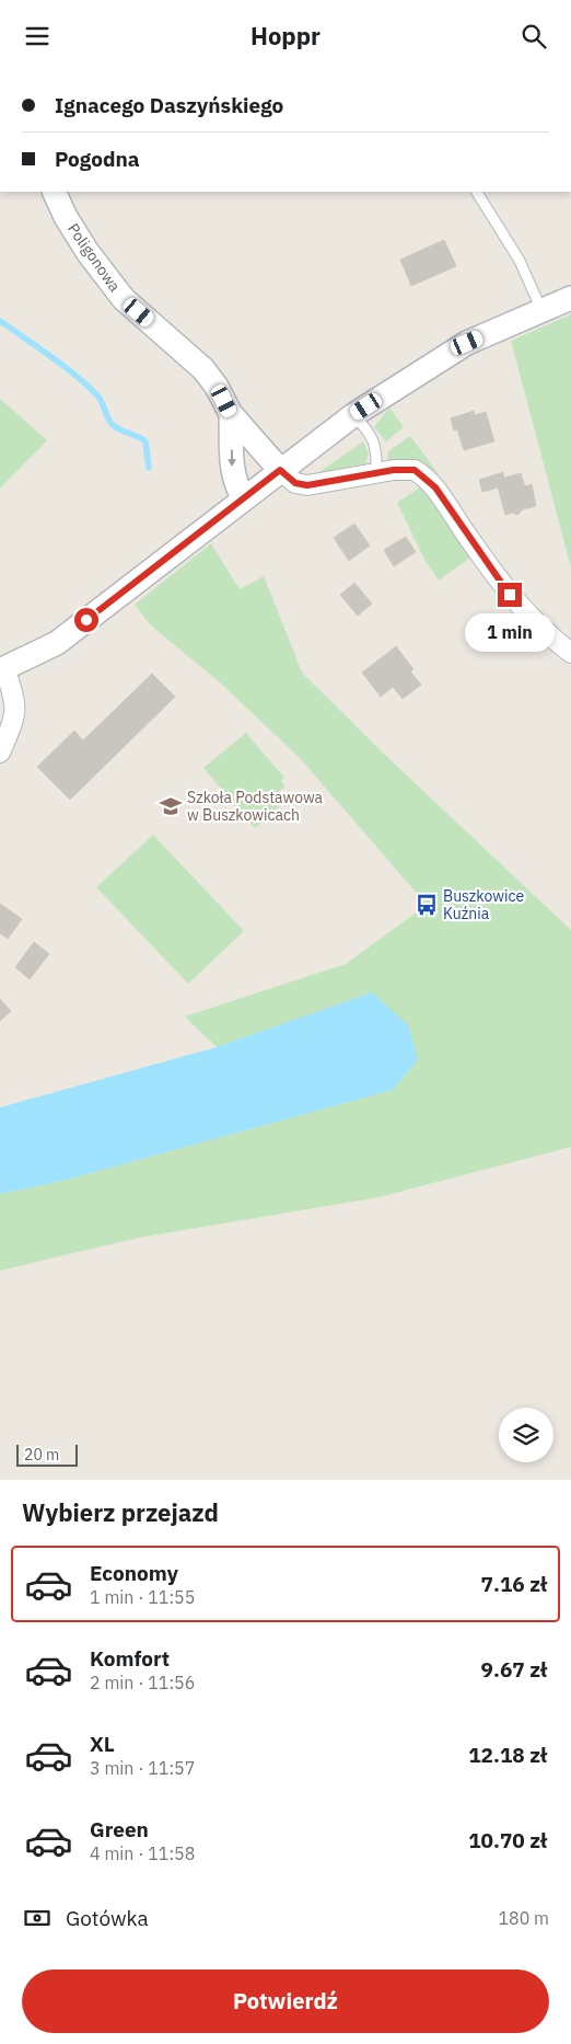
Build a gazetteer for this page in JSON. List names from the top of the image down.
{
  "streets": {
    "street": ["Poligonowa"]
  },
  "places": {
    "school or university": ["Szkoła Podstawowa w Buszkowicach"],
    "bus stop": ["Buszkowice Kuźnia"]
  },
  "scale_bar": "20 m",
  "page": {
    "header": "Hoppr",
    "banner": ["Ignacego Daszyńskiego", "Pogodna"],
    "bubble": "1 min",
    "scale": "20 m",
    "heading": "Wybierz przejazd",
    "list": [
      {
        "name": "Economy",
        "note": "1 min · 11:55",
        "value": "7.16 zł"
      },
      {
        "name": "Komfort",
        "note": "2 min · 11:56",
        "value": "9.67 zł"
      },
      {
        "name": "XL",
        "note": "3 min · 11:57",
        "value": "12.18 zł"
      },
      {
        "name": "Green",
        "note": "4 min · 11:58",
        "value": "10.70 zł"
      }
    ],
    "pay": ["Gotówka", "180 m"],
    "buttons": "Potwierdź"
  }
}
